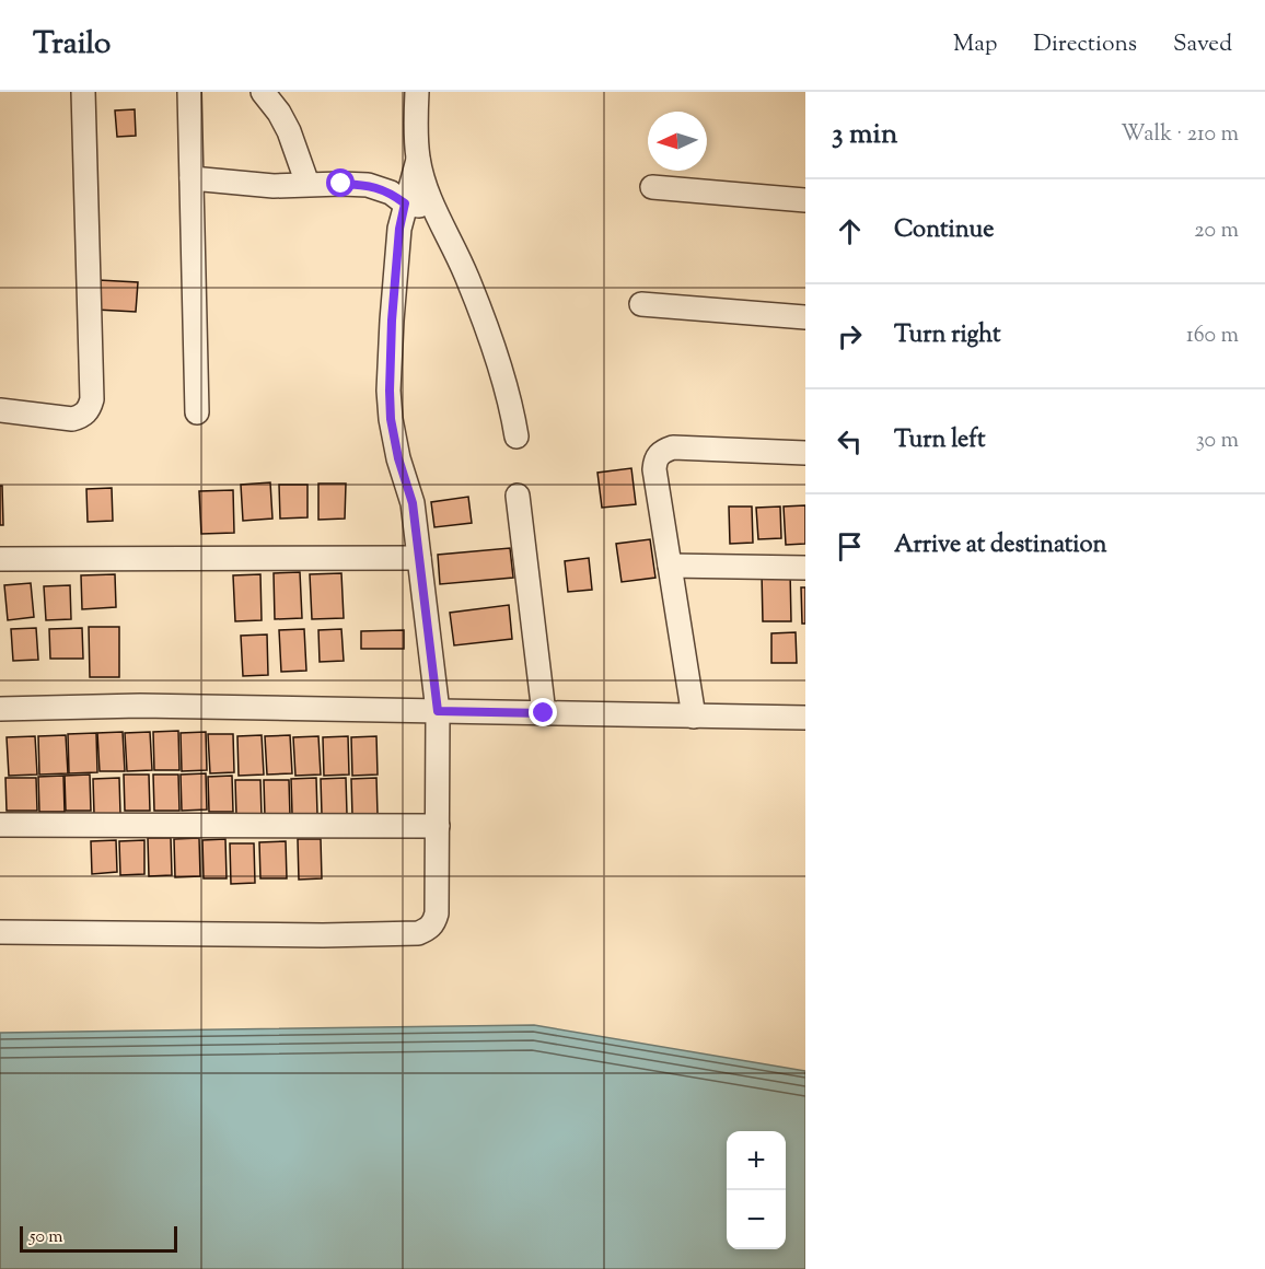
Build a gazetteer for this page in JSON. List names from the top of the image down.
{
  "scale_bar": "50 m",
  "north": "left",
  "page": {
    "header": "Trailo",
    "nav": ["Map", "Directions", "Saved"],
    "heading": ["3 min", "Walk · 210 m"],
    "list": [
      ["Continue", "20 m"],
      ["Turn right", "160 m"],
      ["Turn left", "30 m"],
      "Arrive at destination"
    ],
    "map_buttons": ["+", "−"],
    "scale": "50 m"
  }
}
